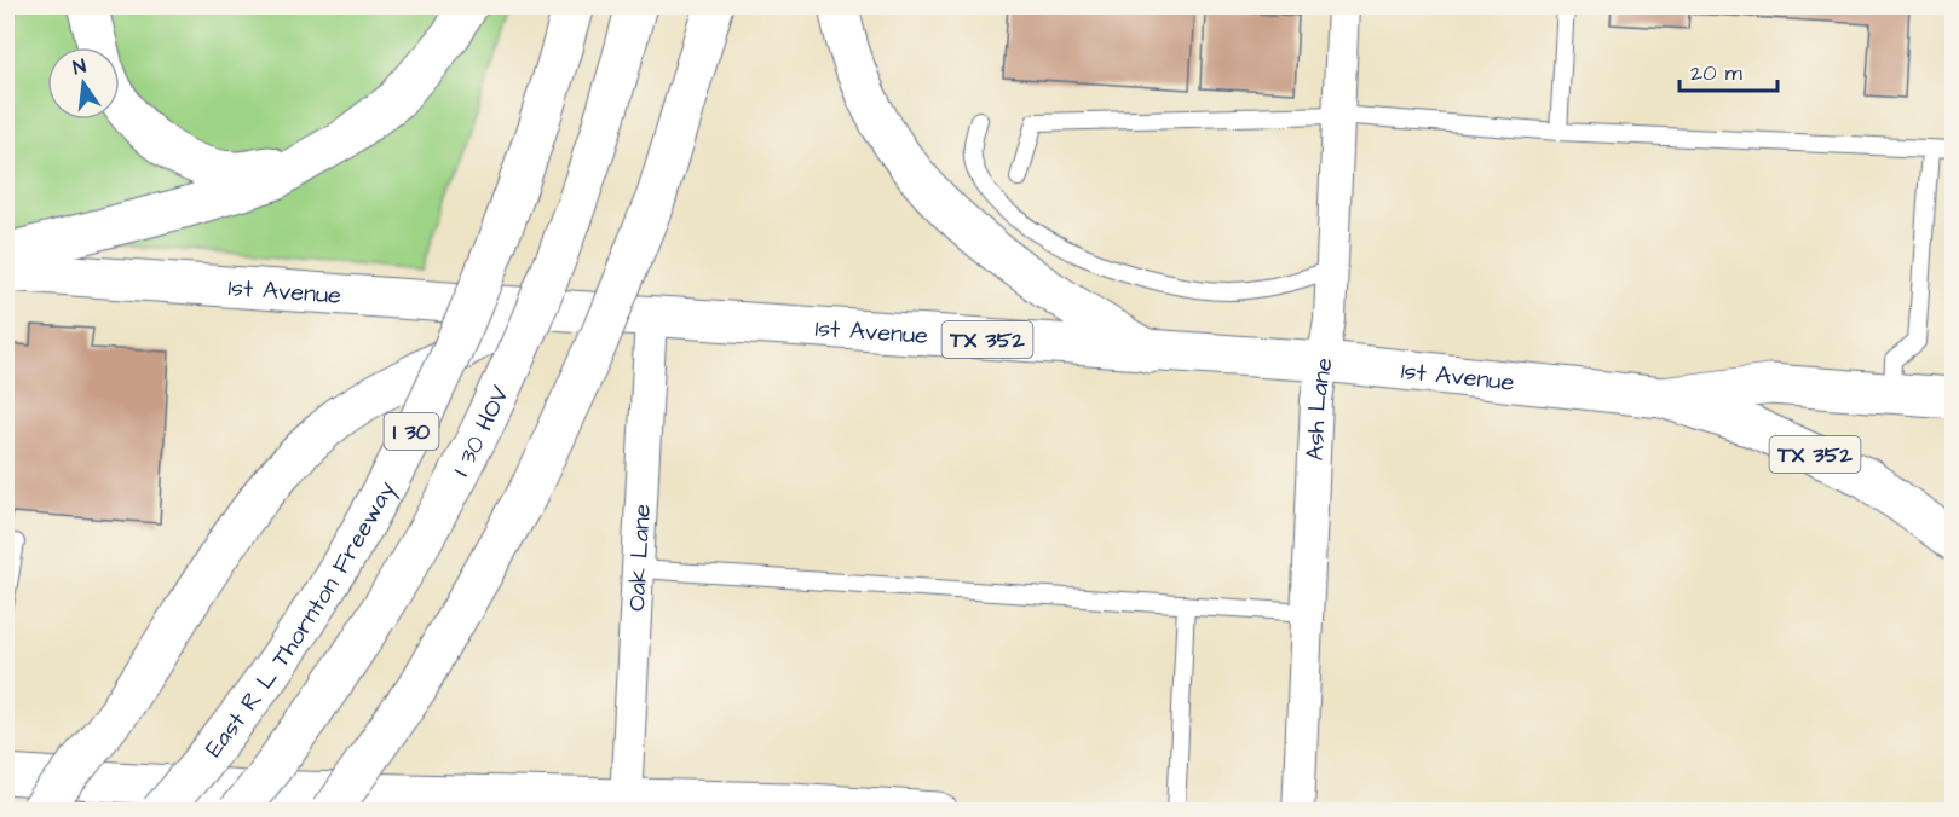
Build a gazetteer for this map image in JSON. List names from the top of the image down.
{
  "streets": {
    "main road": [
      "1st Avenue",
      "TX 352",
      "I 30 HOV",
      "I 30",
      "East R L Thornton Freeway"
    ],
    "street": ["Ash Lane", "Oak Lane"]
  },
  "crossings": [
    ["1st Avenue", "TX 352"],
    ["1st Avenue", "Ash Lane"],
    ["1st Avenue", "Oak Lane"]
  ],
  "scale_bar": "20 m",
  "north": "top"
}
